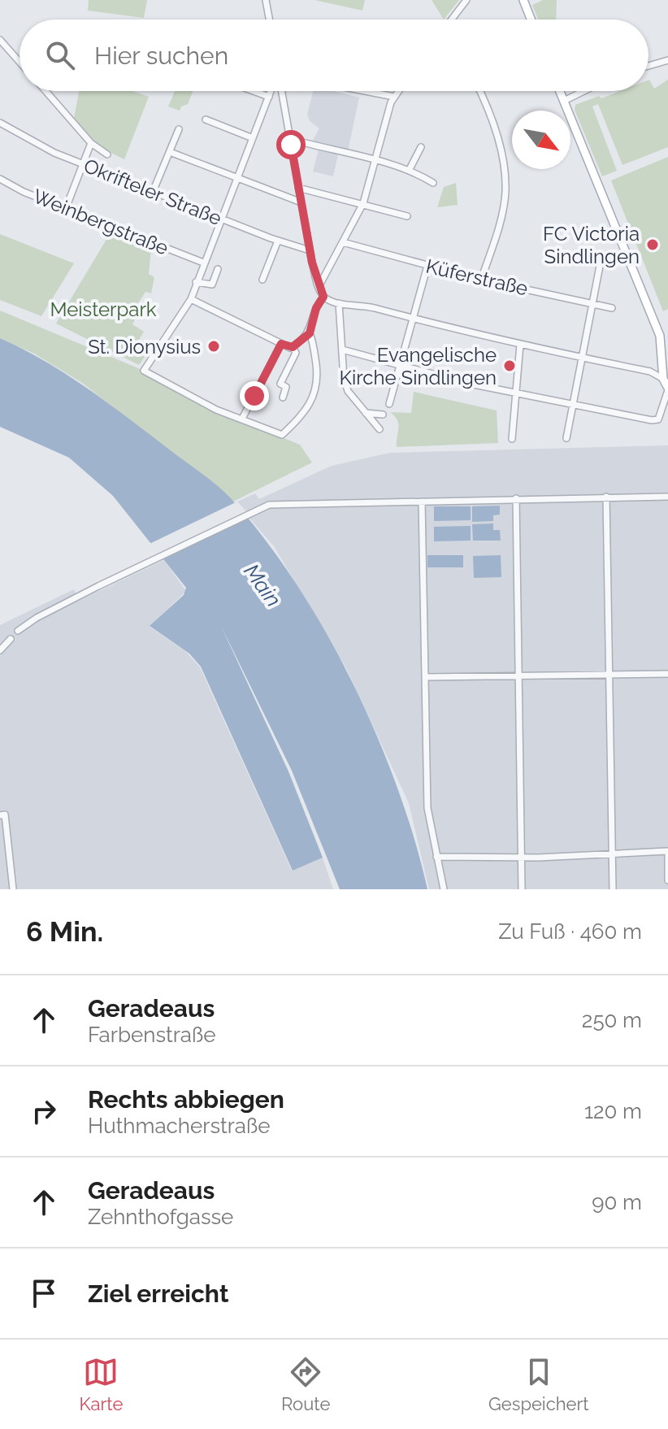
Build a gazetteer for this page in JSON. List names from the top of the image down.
{
  "streets": {
    "street": ["Okrifteler Straße", "Weinbergstraße", "Küferstraße"]
  },
  "water": ["Main"],
  "parks": ["Meisterpark"],
  "places": ["FC Victoria Sindlingen", "St. Dionysius", "Evangelische Kirche Sindlingen"],
  "north": "bottom right",
  "page": {
    "search": "Hier suchen",
    "heading": ["6 Min.", "Zu Fuß · 460 m"],
    "list": [
      ["Geradeaus", "Farbenstraße", "250 m"],
      ["Rechts abbiegen", "Huthmacherstraße", "120 m"],
      ["Geradeaus", "Zehnthofgasse", "90 m"],
      "Ziel erreicht"
    ],
    "nav": ["Karte", "Route", "Gespeichert"]
  }
}
